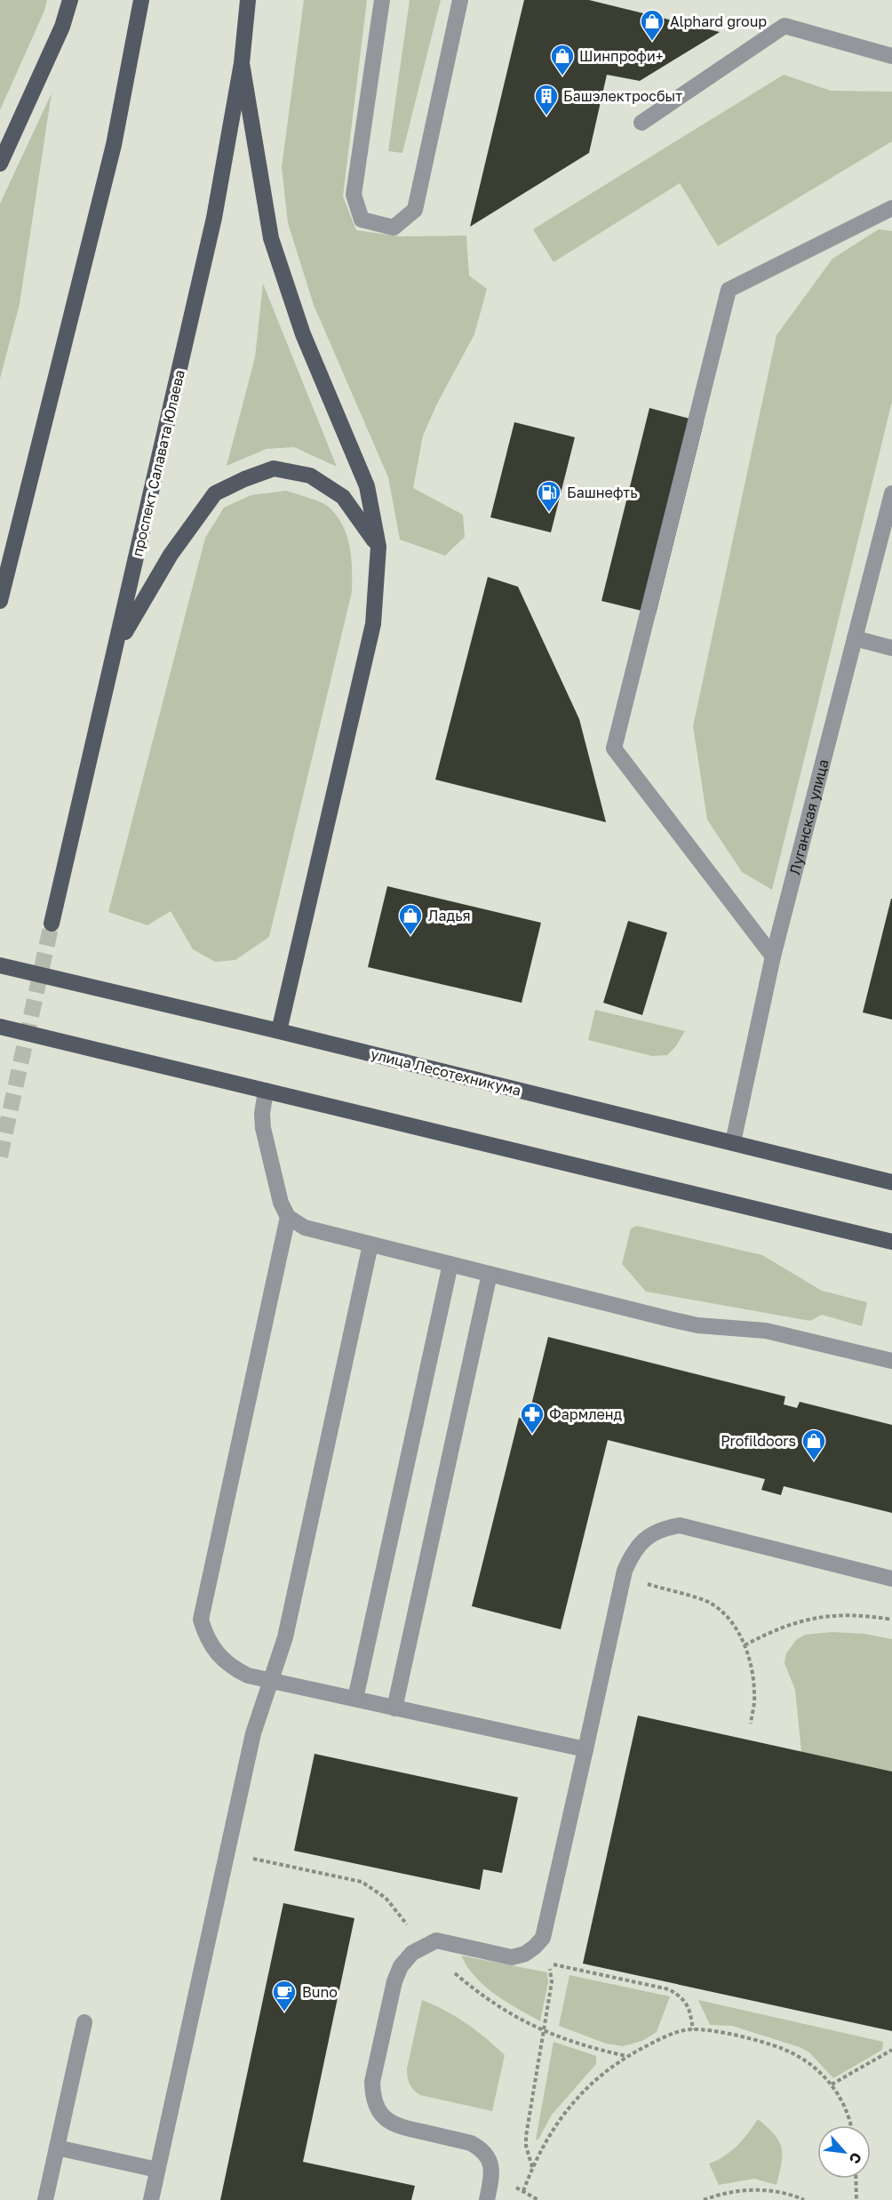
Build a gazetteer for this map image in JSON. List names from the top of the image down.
{
  "streets": {
    "main road": ["проспект Салавата Юлаева", "улица Лесотехникума"],
    "street": ["Луганская улица"]
  },
  "crossings": [
    ["Луганская улица", "улица Лесотехникума"]
  ],
  "places": {
    "shop": [
      "Alphard group",
      "Шинпрофи+",
      "Ладья",
      "Profildoors"
    ],
    "building": ["Башэлектросбыт"],
    "fuel station": ["Башнефть"],
    "pharmacy": ["Фармленд"],
    "cafe": ["Buno"]
  },
  "north": "bottom right"
}
